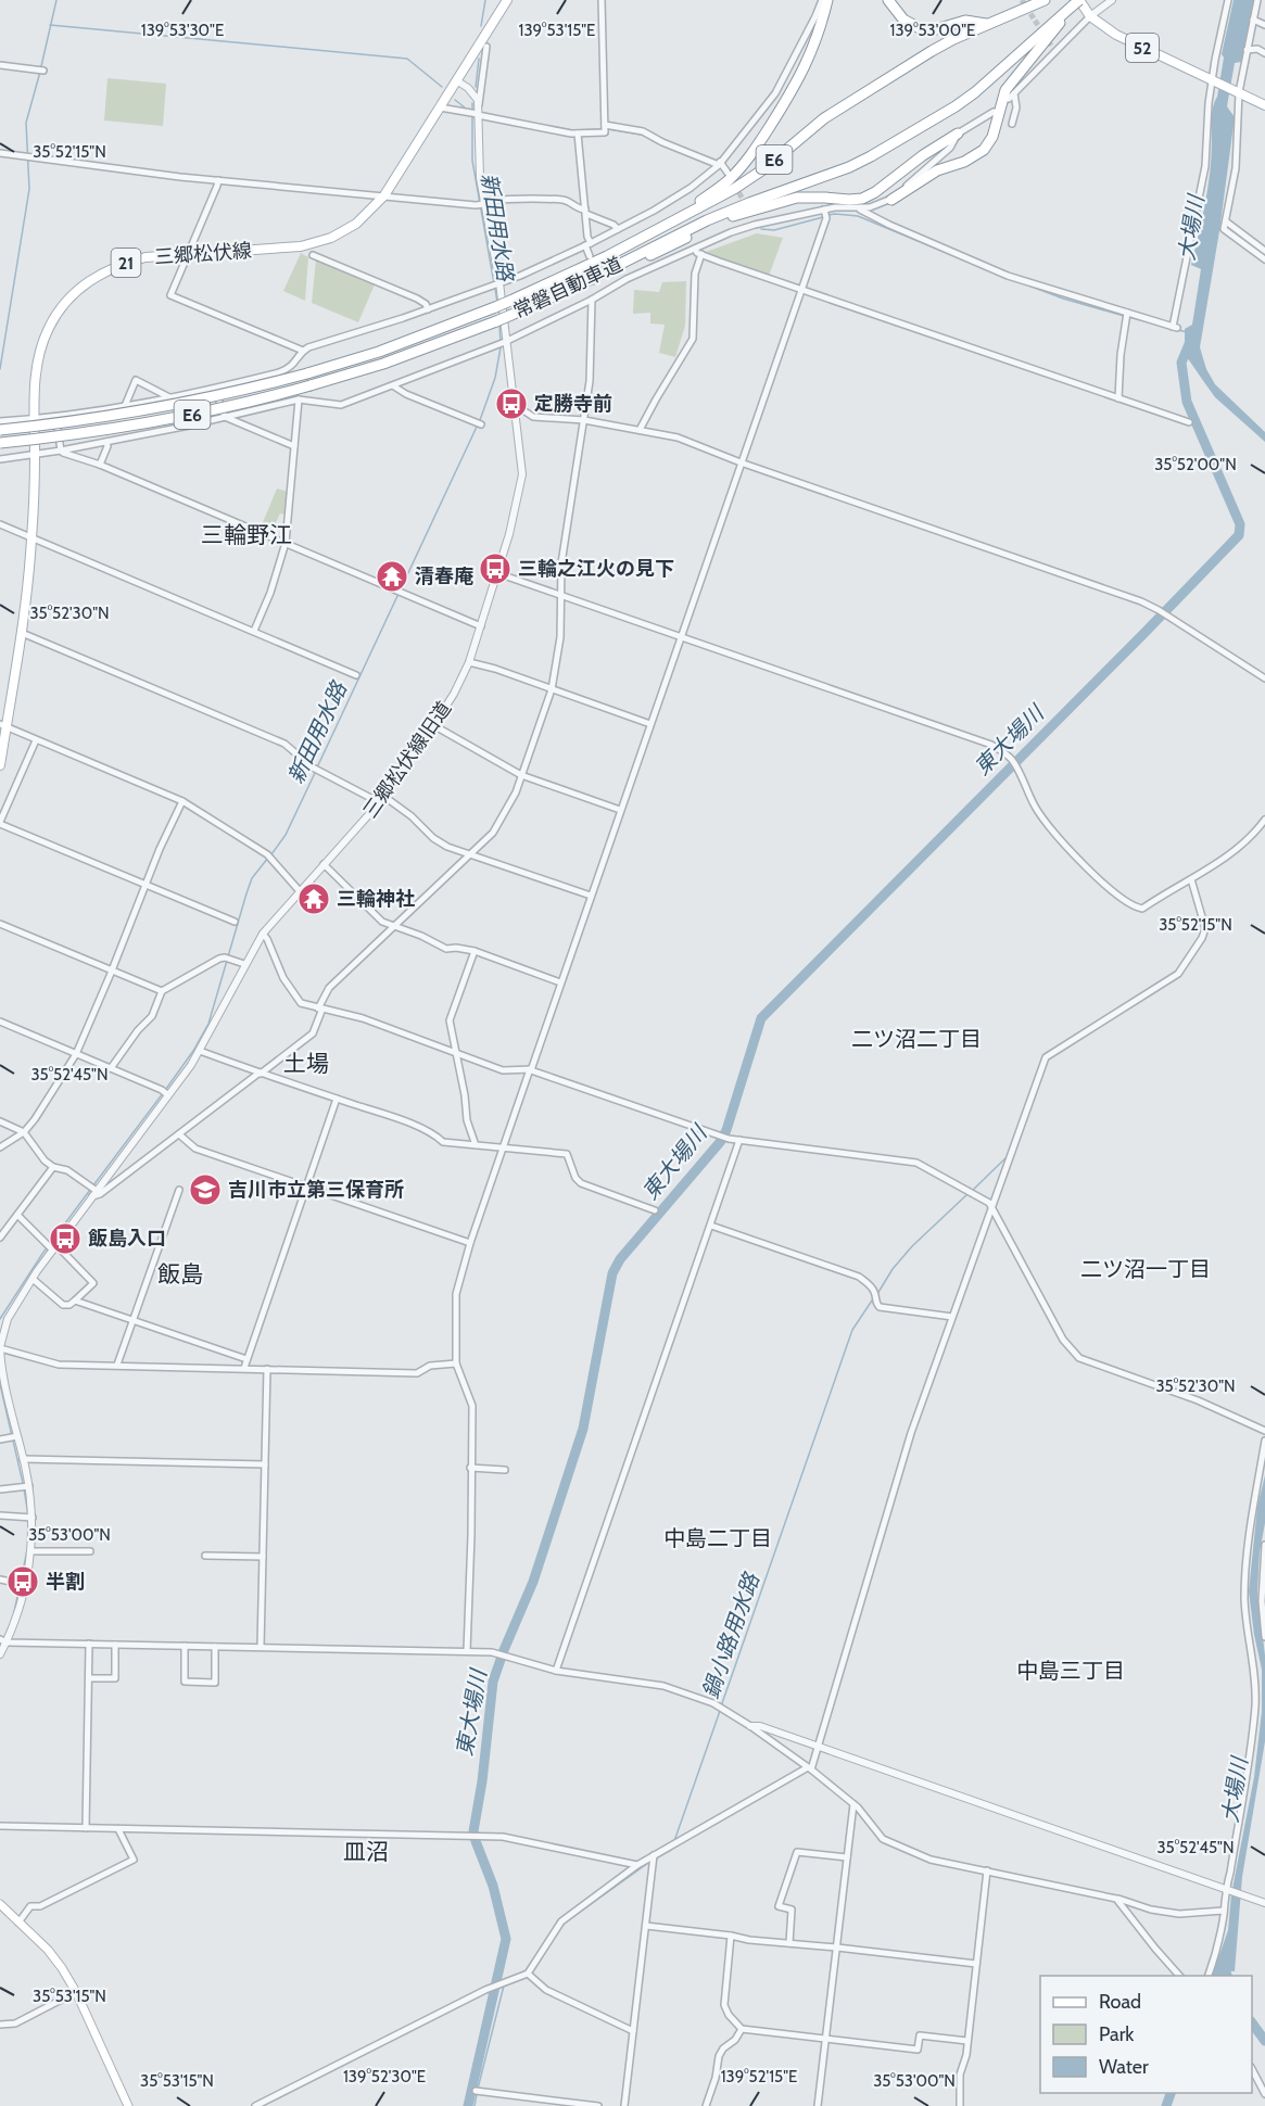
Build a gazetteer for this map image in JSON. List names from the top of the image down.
{
  "streets": {
    "highway": ["E6", "常磐自動車道"],
    "main road": ["52", "三郷松伏線", "21"],
    "street": ["三郷松伏線旧道"]
  },
  "crossings": [
    ["52", "常磐自動車道"]
  ],
  "districts": [
    "三輪野江",
    "二ツ沼二丁目",
    "土場",
    "二ツ沼一丁目",
    "飯島",
    "中島二丁目",
    "中島三丁目",
    "皿沼"
  ],
  "water": [
    "新田用水路",
    "大場川",
    "東大場川",
    "鍋小路用水路"
  ],
  "places": {
    "bus stop": [
      "定勝寺前",
      "三輪之江火の見下",
      "飯島入口",
      "半割"
    ],
    "temple": ["清春庵", "三輪神社"],
    "school or university": ["吉川市立第三保育所"]
  },
  "legend": ["Road", "Park", "Water"],
  "coordinates": [
    "139°53'30\"E",
    "139°53'15\"E",
    "139°53'00\"E",
    "35°52'15\"N",
    "35°52'00\"N",
    "35°52'30\"N",
    "35°52'45\"N",
    "35°53'00\"N",
    "35°53'15\"N",
    "139°52'30\"E",
    "139°52'15\"E"
  ]
}
